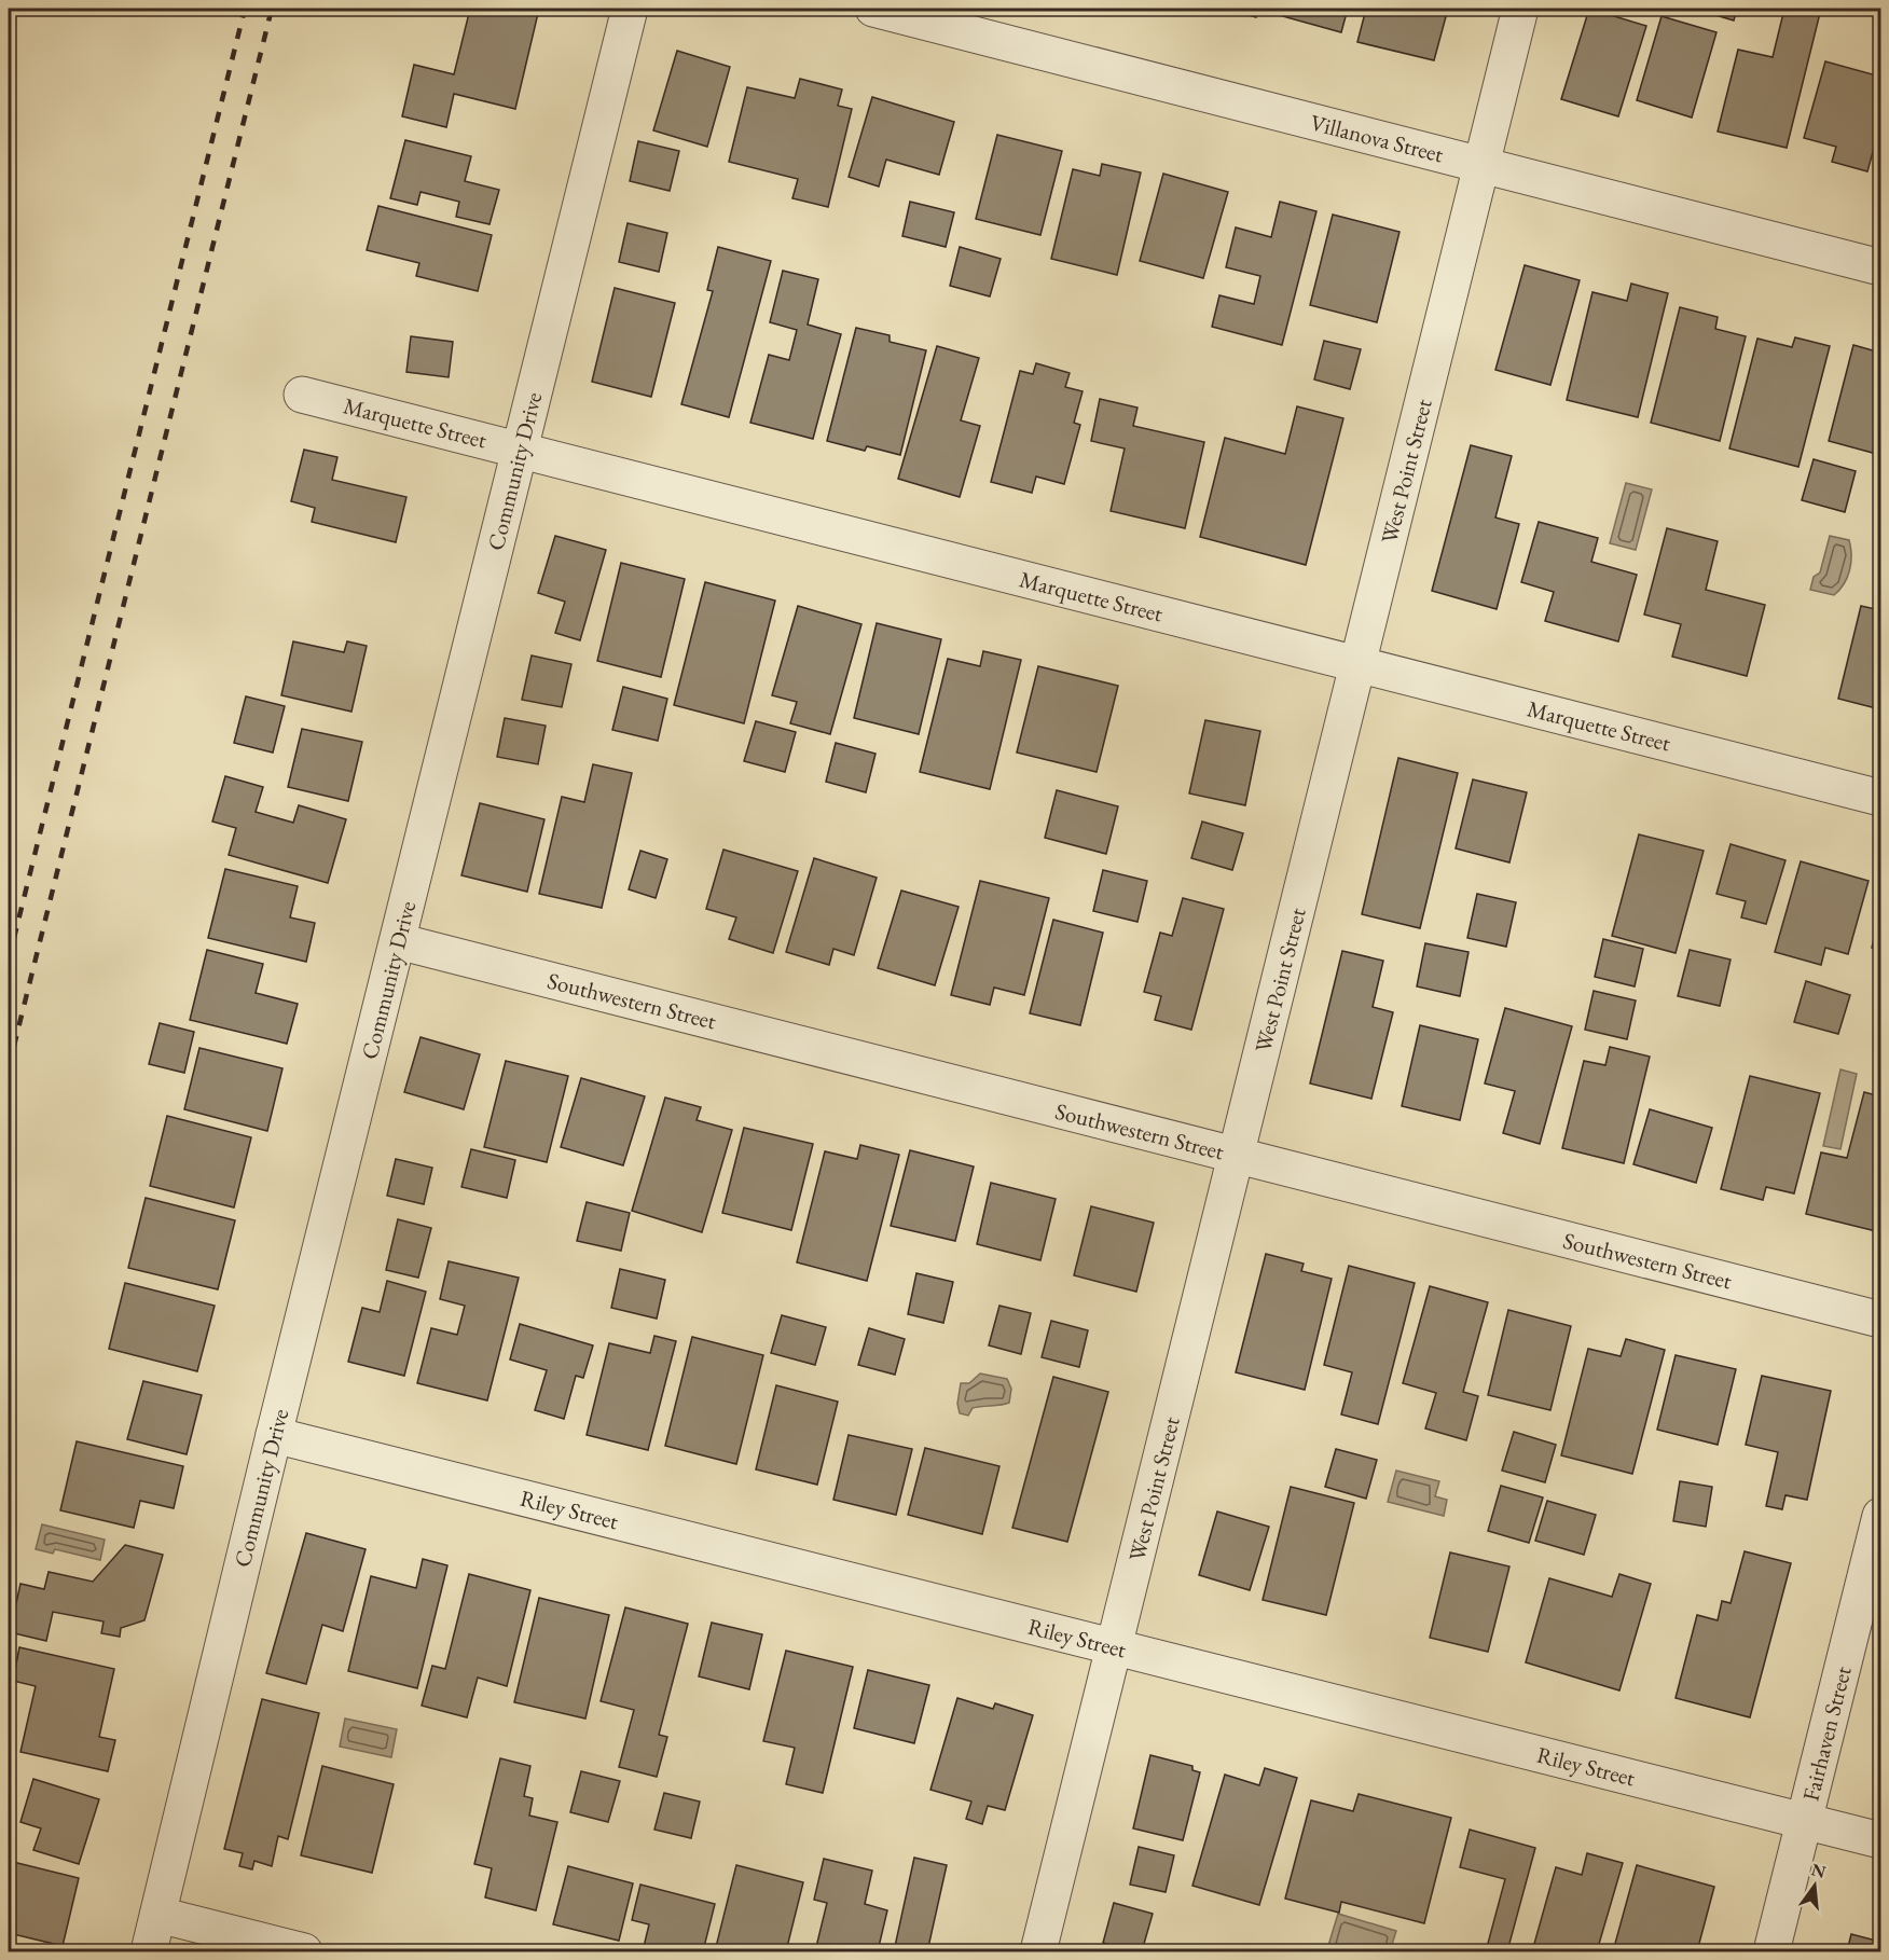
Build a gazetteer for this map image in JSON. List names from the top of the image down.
{
  "streets": {
    "street": [
      "Villanova Street",
      "Marquette Street",
      "Community Drive",
      "West Point Street",
      "Southwestern Street",
      "Riley Street",
      "Fairhaven Street"
    ]
  },
  "crossings": [
    ["Villanova Street", "West Point Street"],
    ["Marquette Street", "Community Drive"],
    ["Marquette Street", "West Point Street"],
    ["Community Drive", "Southwestern Street"],
    ["Community Drive", "Riley Street"],
    ["West Point Street", "Southwestern Street"],
    ["West Point Street", "Riley Street"],
    ["Riley Street", "Fairhaven Street"]
  ],
  "north": "top"
}
